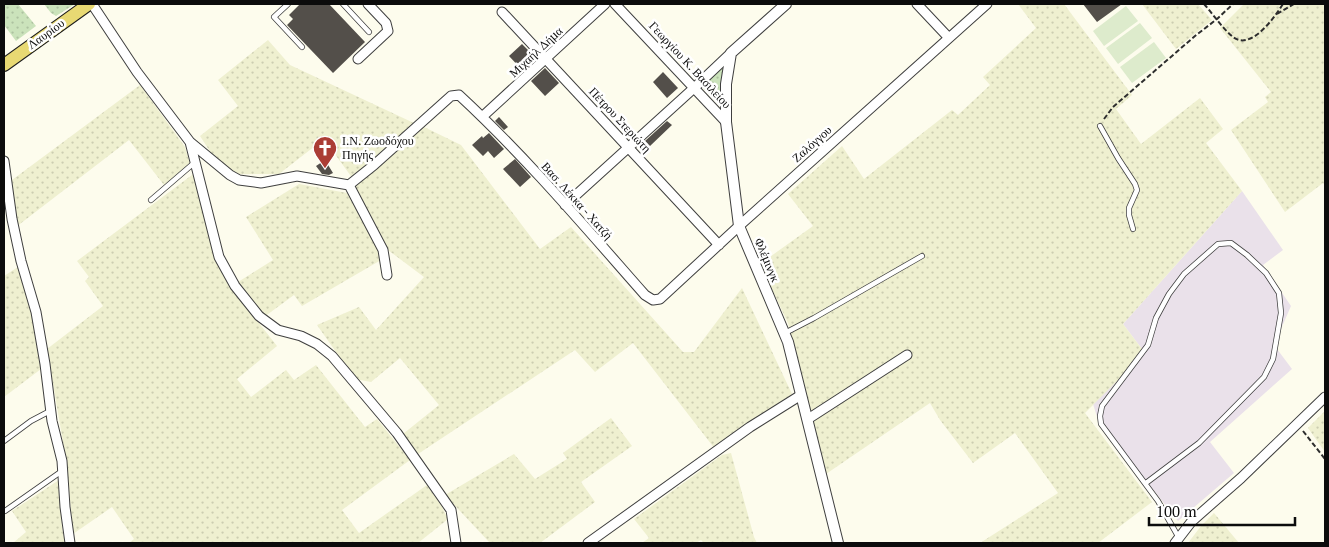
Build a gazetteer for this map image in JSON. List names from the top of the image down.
{
  "streets": {
    "main road": ["Λαυρίου"],
    "street": [
      "Μιχαήλ Δήμα",
      "Γεωργίου Κ. Βασιλείου",
      "Πέτρου Στεριώτη",
      "Ζαλόγγου",
      "Βασ. Λέκκα - Χατζή",
      "Φλέμινγκ"
    ]
  },
  "crossings": [
    ["Μιχαήλ Δήμα", "Πέτρου Στεριώτη"],
    ["Μιχαήλ Δήμα", "Βασ. Λέκκα - Χατζή"],
    ["Γεωργίου Κ. Βασιλείου", "Φλέμινγκ"],
    ["Πέτρου Στεριώτη", "Ζαλόγγου"],
    ["Ζαλόγγου", "Βασ. Λέκκα - Χατζή"],
    ["Ζαλόγγου", "Φλέμινγκ"]
  ],
  "places": {
    "church": ["Ι.Ν. Ζωοδόχου Πηγής"]
  },
  "scale_bar": "100 m"
}
